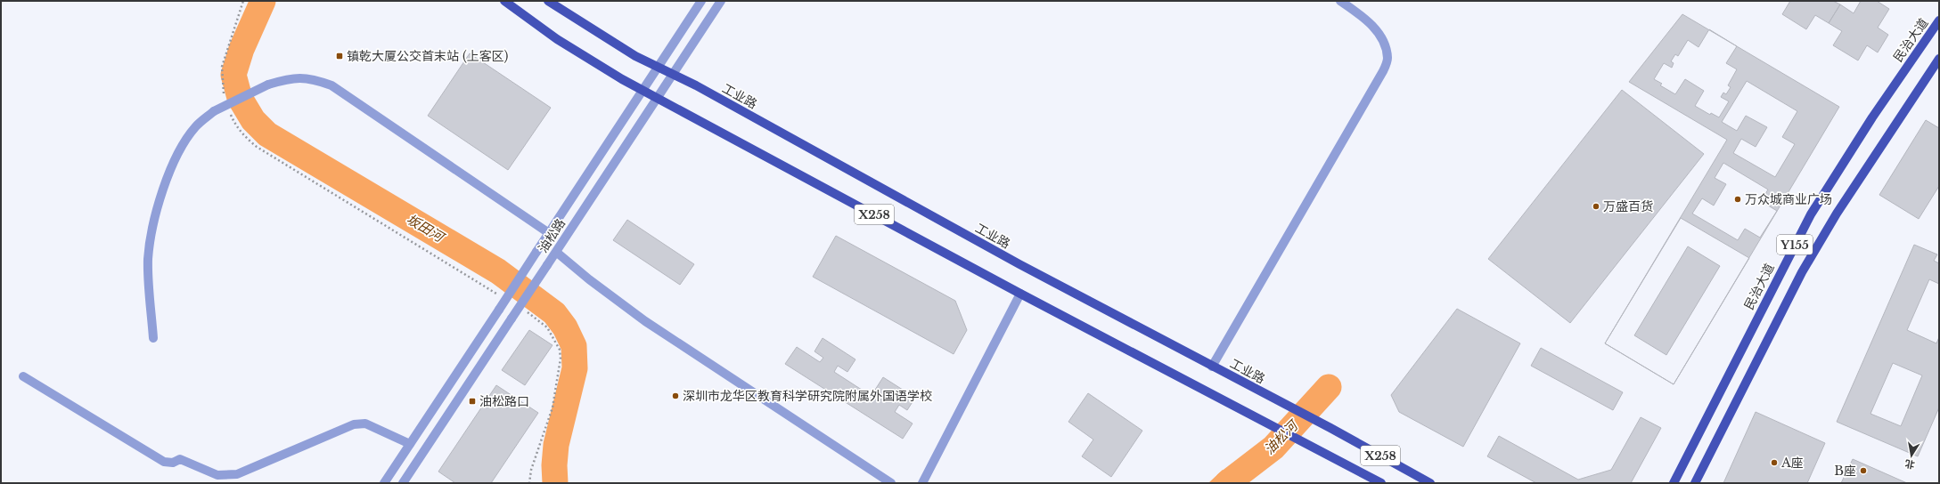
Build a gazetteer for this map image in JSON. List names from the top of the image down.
{
  "streets": {
    "main road": [
      "民治大道",
      "工业路",
      "X258",
      "Y155"
    ],
    "street": ["油松路"]
  },
  "crossings": [
    ["工业路", "油松路"],
    ["X258", "油松路"]
  ],
  "water": ["坂田河", "油松河"],
  "places": {
    "transit": ["镇乾大厦公交首末站 (上客区)", "油松路口"],
    "other": [
      "万众城商业广场",
      "万盛百货",
      "深圳市龙华区教育科学研究院附属外国语学校",
      "A座",
      "B座"
    ]
  },
  "north": "bottom"
}
